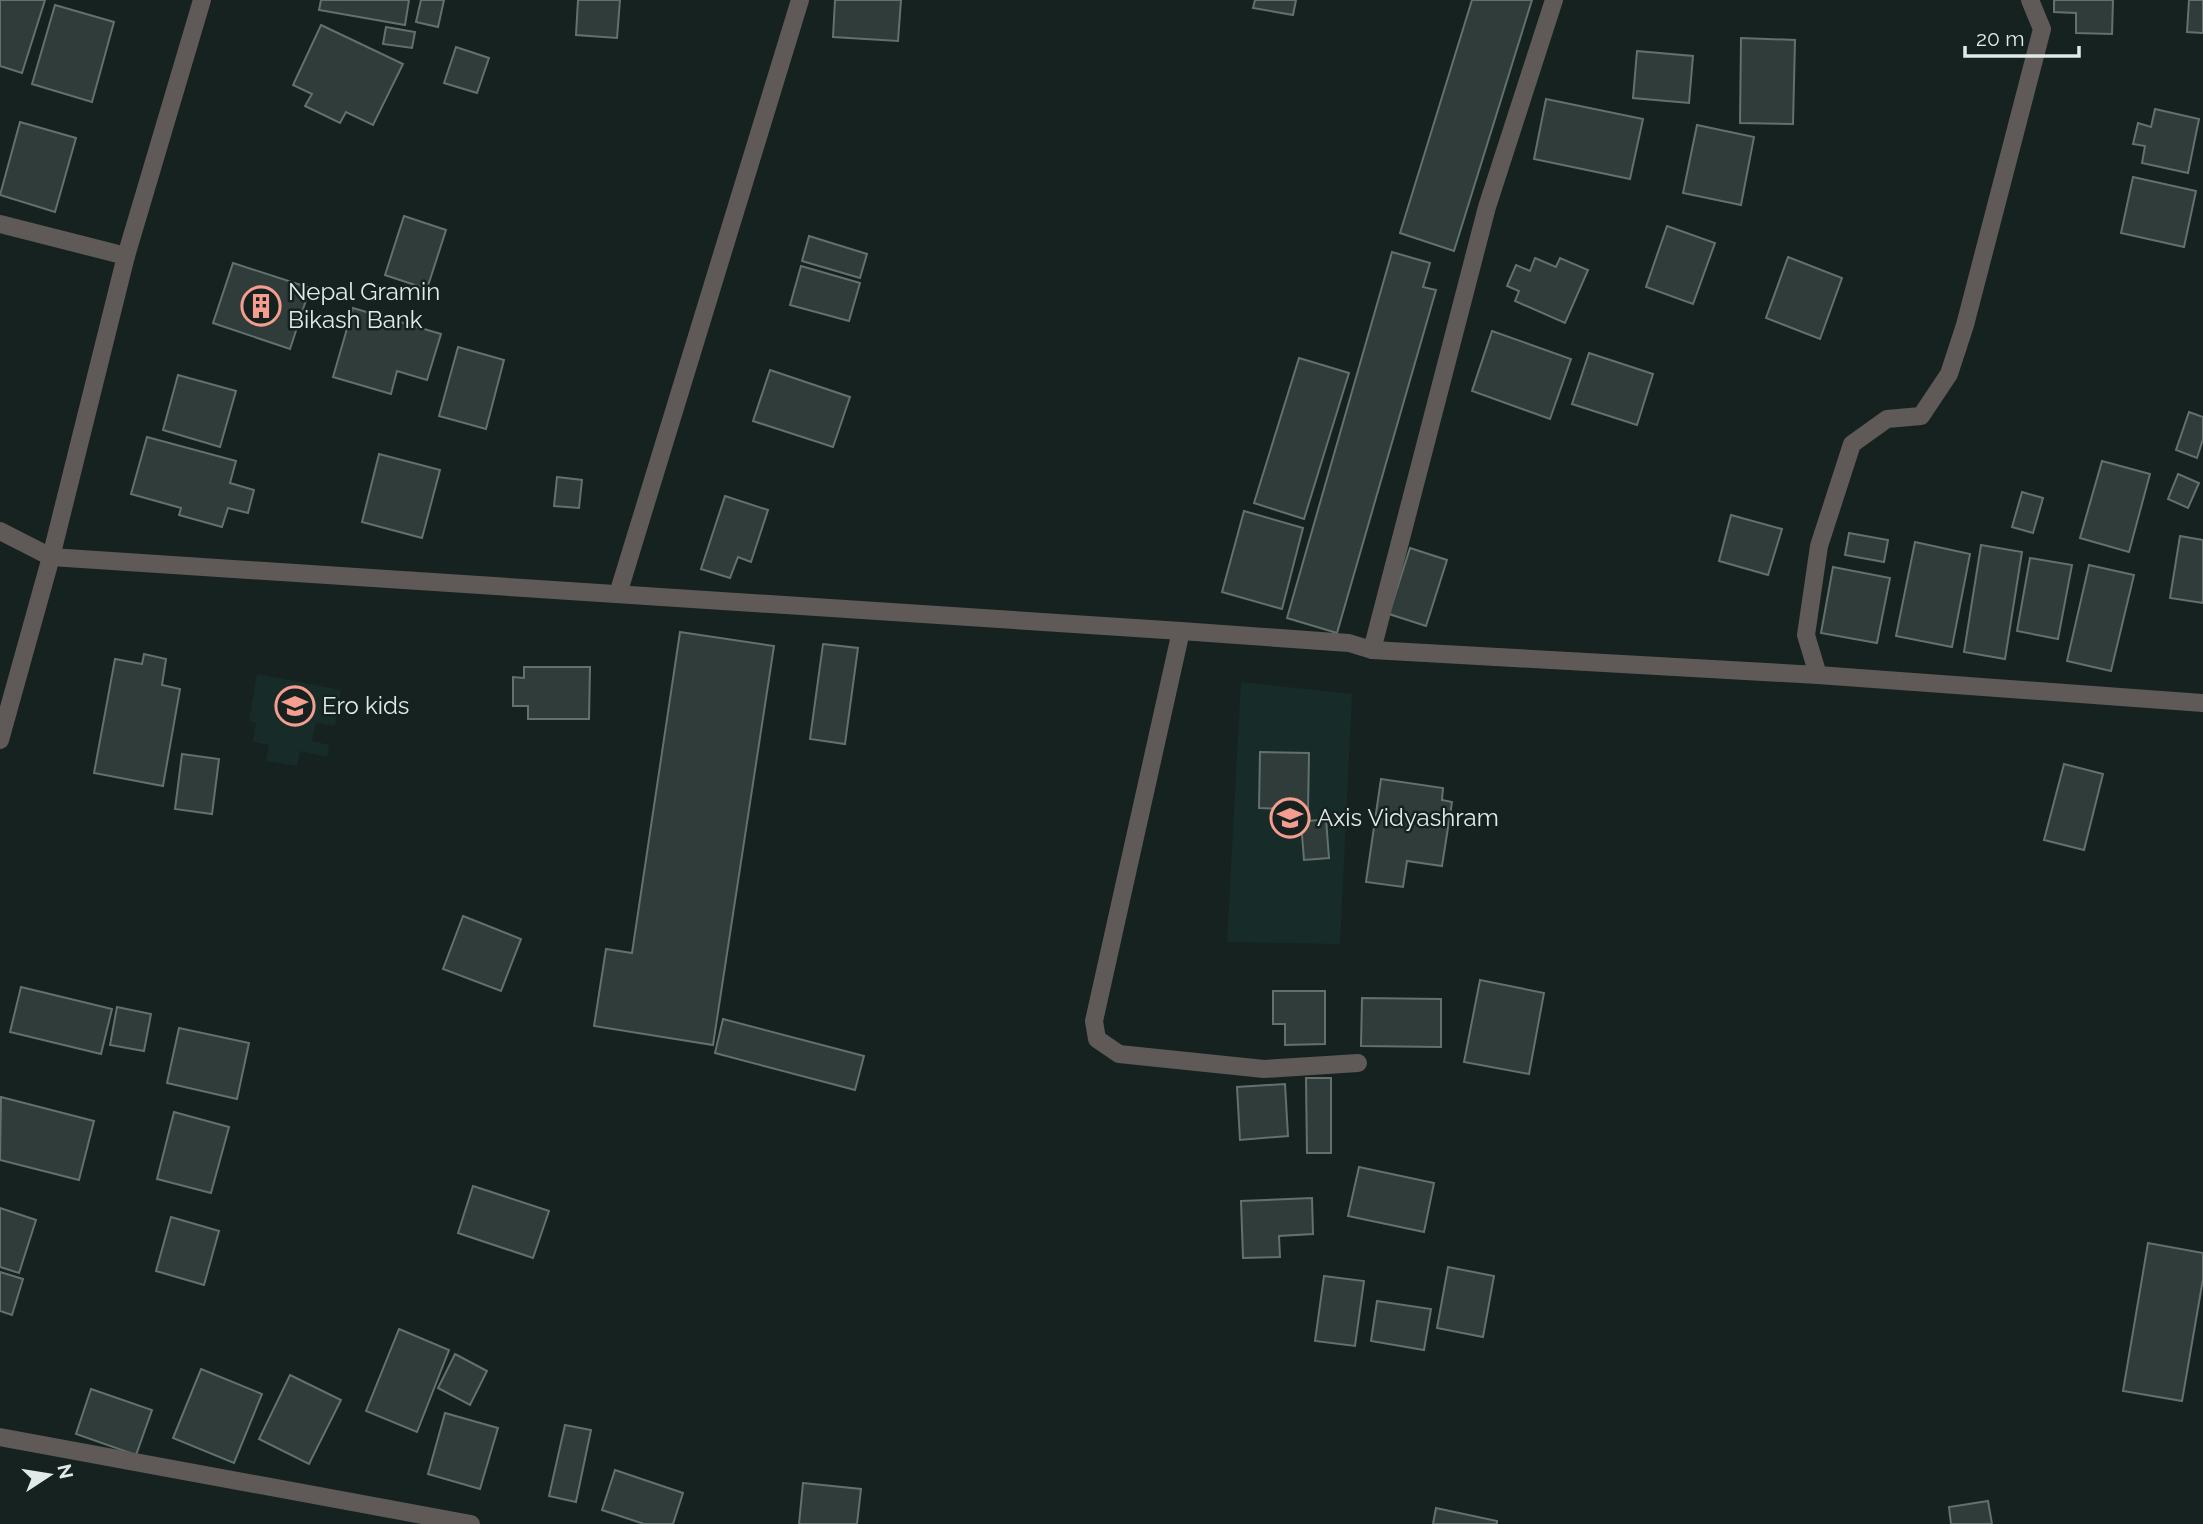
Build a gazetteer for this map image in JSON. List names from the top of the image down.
{
  "places": {
    "building": ["Nepal Gramin Bikash Bank"],
    "school or university": ["Ero kids", "Axis Vidyashram"]
  },
  "scale_bar": "20 m",
  "north": "right"
}
